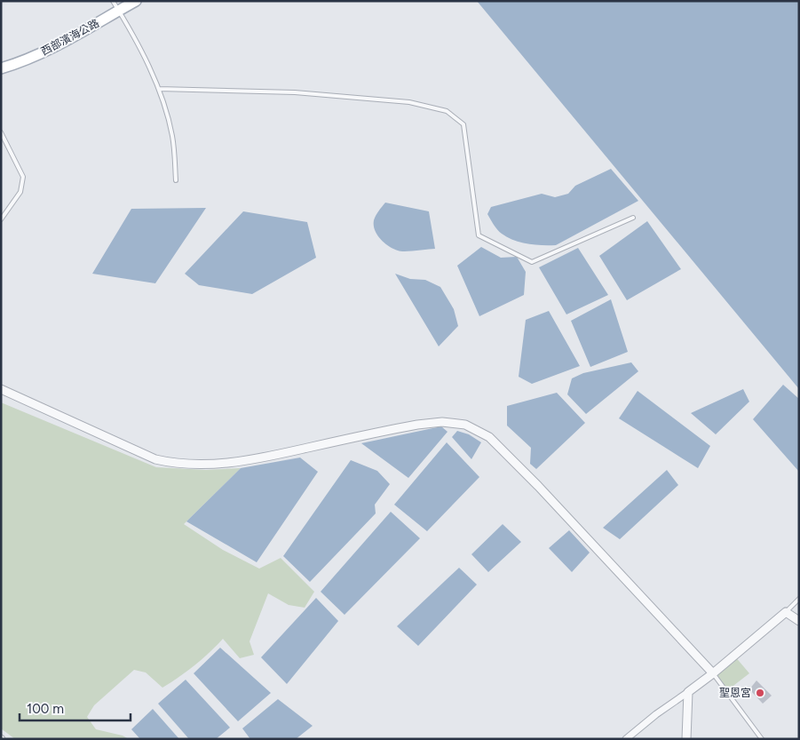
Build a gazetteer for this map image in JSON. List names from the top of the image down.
{
  "streets": {
    "main road": ["西部濱海公路"]
  },
  "places": ["聖恩宮"],
  "scale_bar": "100 m"
}
